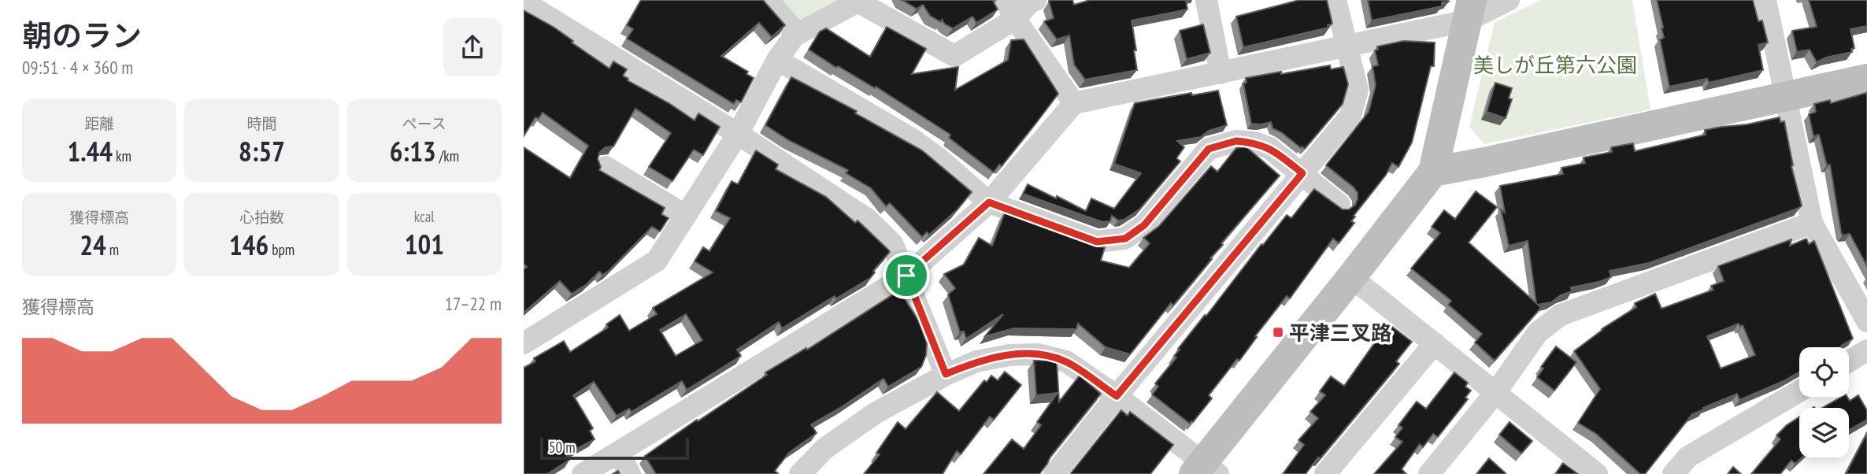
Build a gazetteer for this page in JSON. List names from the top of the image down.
{
  "parks": ["美しが丘第六公園"],
  "places": {
    "transit": ["平津三叉路"]
  },
  "scale_bar": "50 m",
  "page": {
    "heading": ["朝のラン", "09:51 · 4 × 360 m"],
    "stats": [
      ["距離", "1.44 km"],
      ["時間", "8:57"],
      ["ペース", "6:13 /km"],
      ["獲得標高", "24 m"],
      ["心拍数", "146 bpm"],
      ["kcal", "101"]
    ],
    "chart": ["獲得標高", "17–22 m"],
    "scale": "50 m"
  }
}
